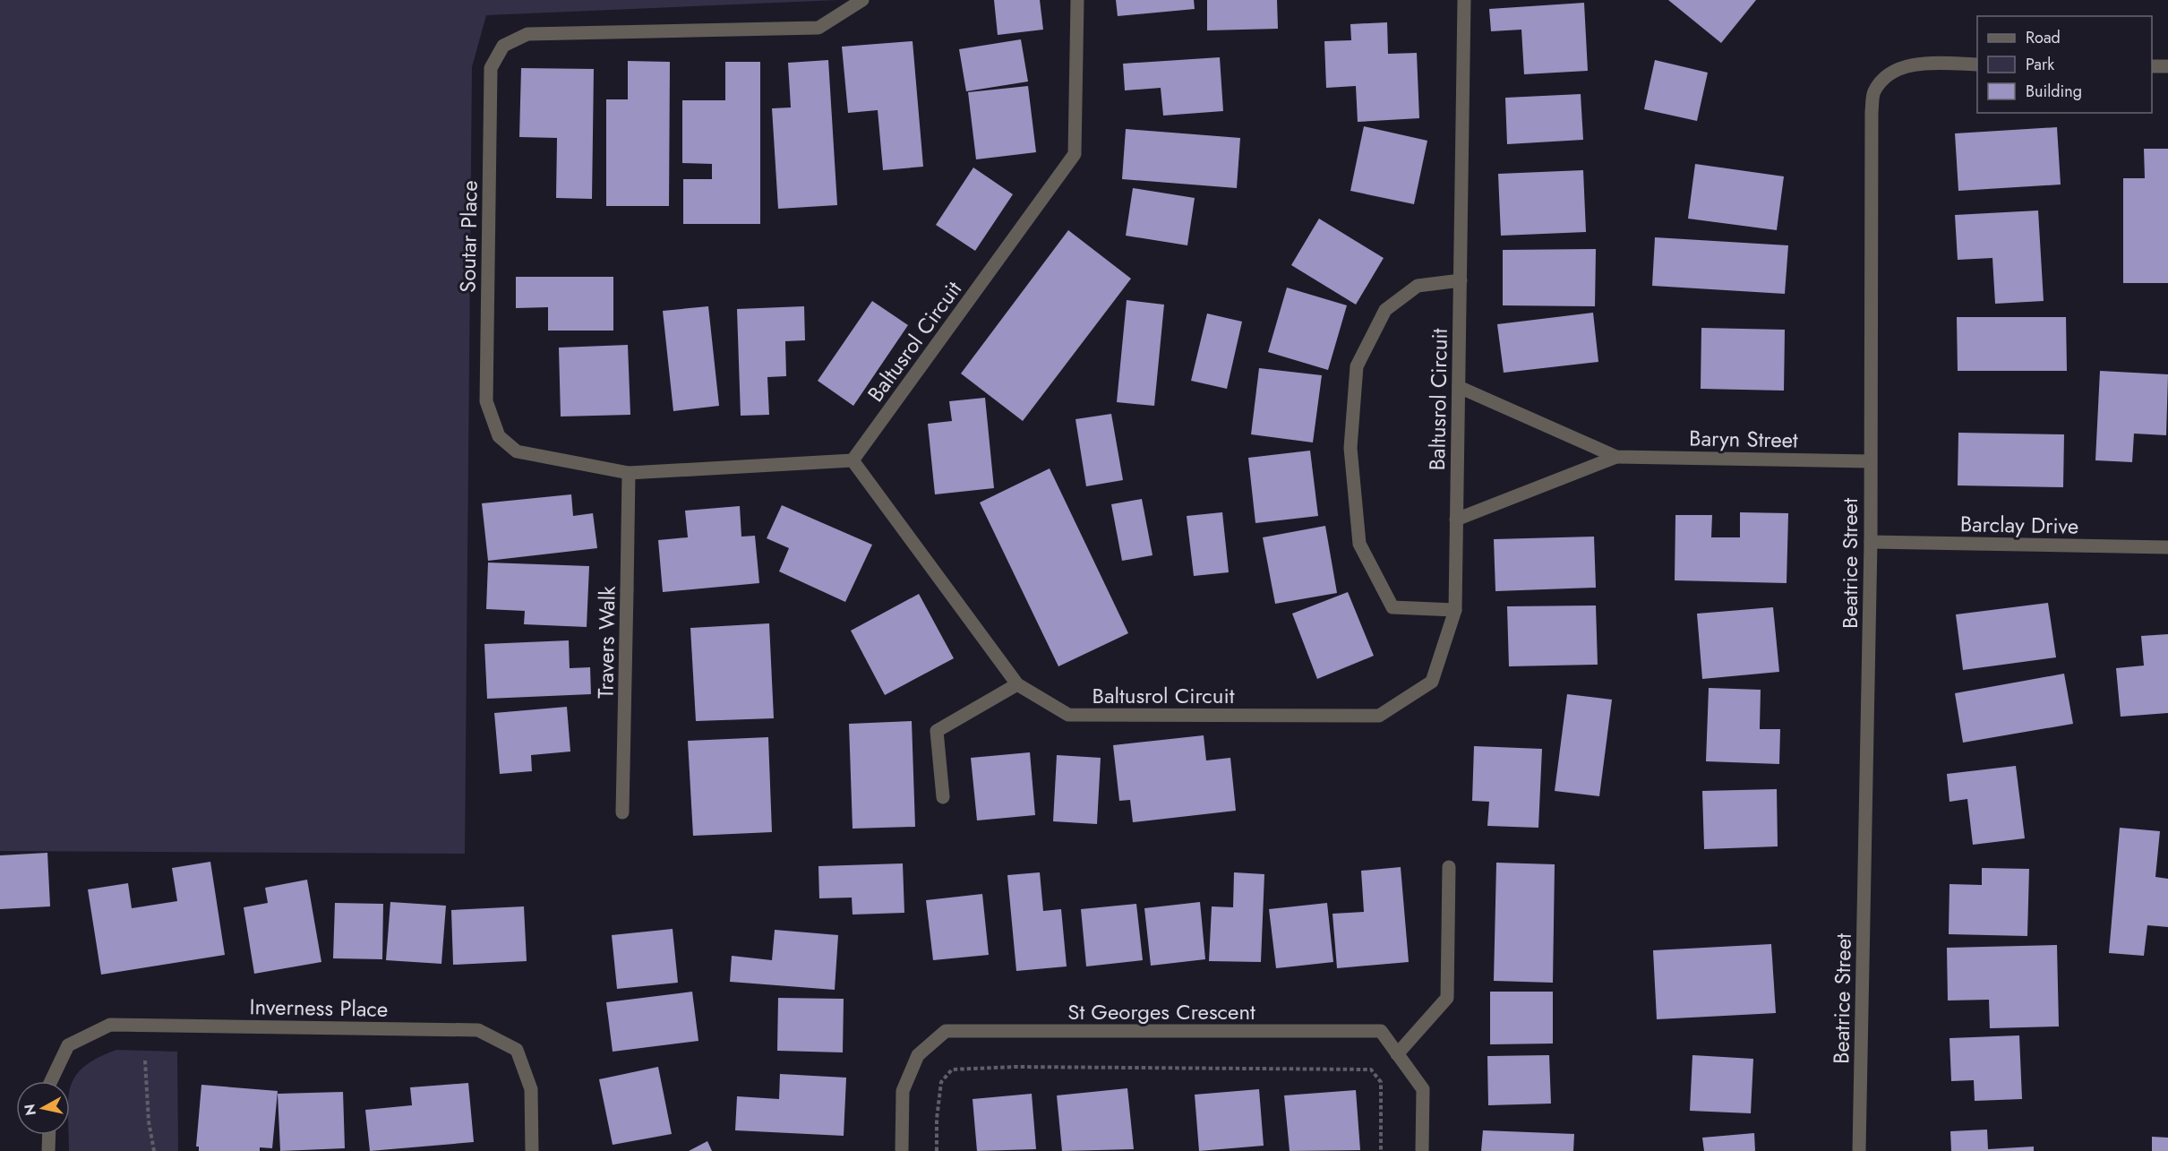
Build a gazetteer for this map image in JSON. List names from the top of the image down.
{
  "streets": {
    "street": [
      "Soutar Place",
      "Baltusrol Circuit",
      "Baryn Street",
      "Barclay Drive",
      "Beatrice Street",
      "Travers Walk",
      "Inverness Place",
      "St Georges Crescent"
    ]
  },
  "crossings": [
    ["Soutar Place", "Baltusrol Circuit"],
    ["Soutar Place", "Travers Walk"],
    ["Baltusrol Circuit", "Baryn Street"],
    ["Baryn Street", "Beatrice Street"],
    ["Barclay Drive", "Beatrice Street"]
  ],
  "legend": ["Road", "Park", "Building"],
  "north": "left"
}
